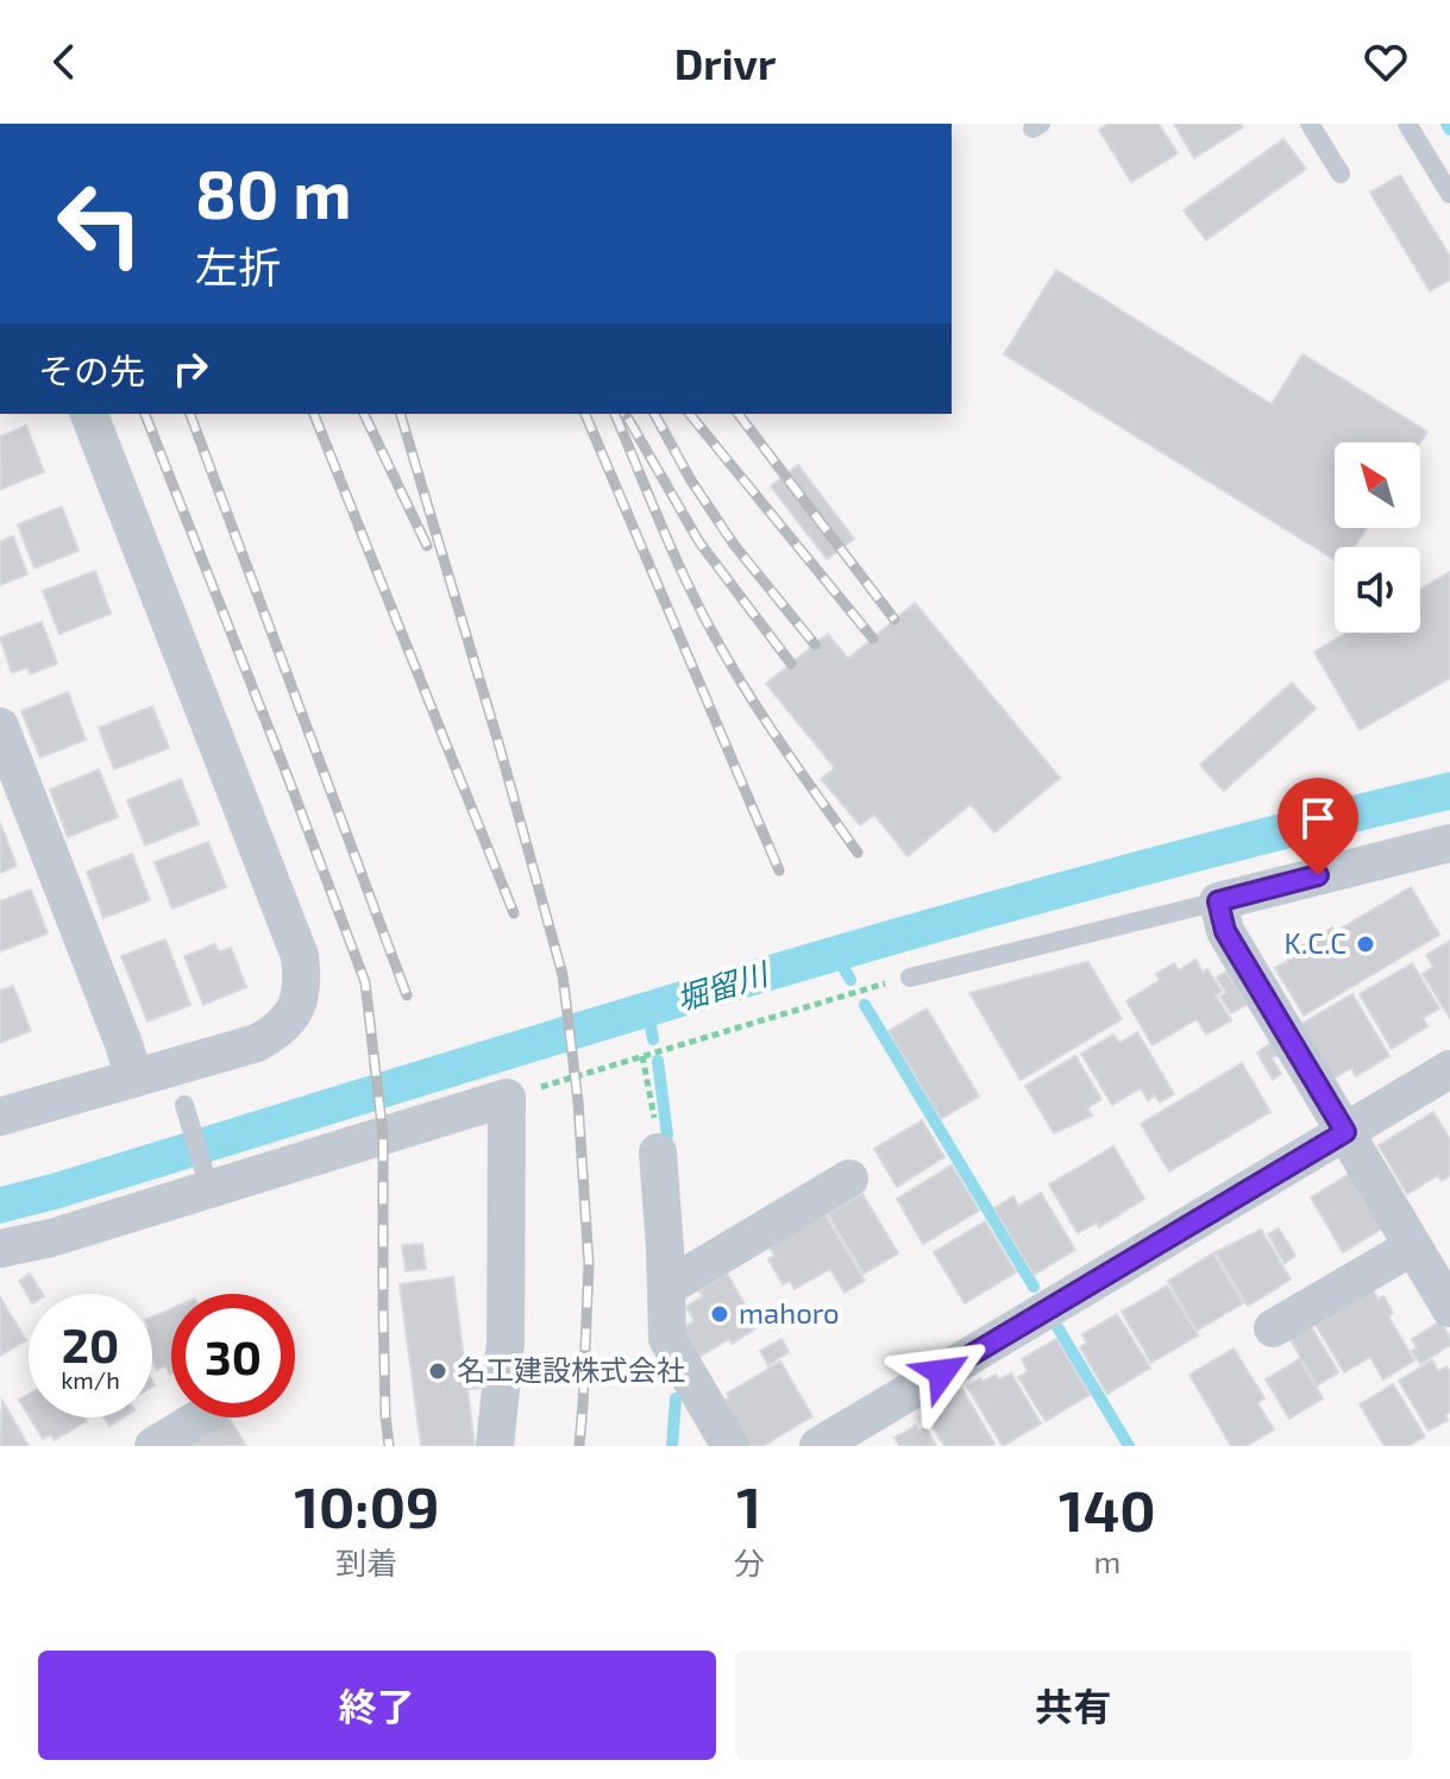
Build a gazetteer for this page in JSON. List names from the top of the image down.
{
  "water": ["堀留川"],
  "places": ["K.C.C", "mahoro", "名工建設株式会社"],
  "north": "top left",
  "page": {
    "header": "Drivr",
    "turn": ["80 m", "左折"],
    "then": "その先",
    "speed": "20 km/h",
    "limit": "30",
    "eta": [
      "10:09",
      "到着",
      "1",
      "分",
      "140",
      "m"
    ],
    "buttons": ["終了", "共有"]
  }
}
